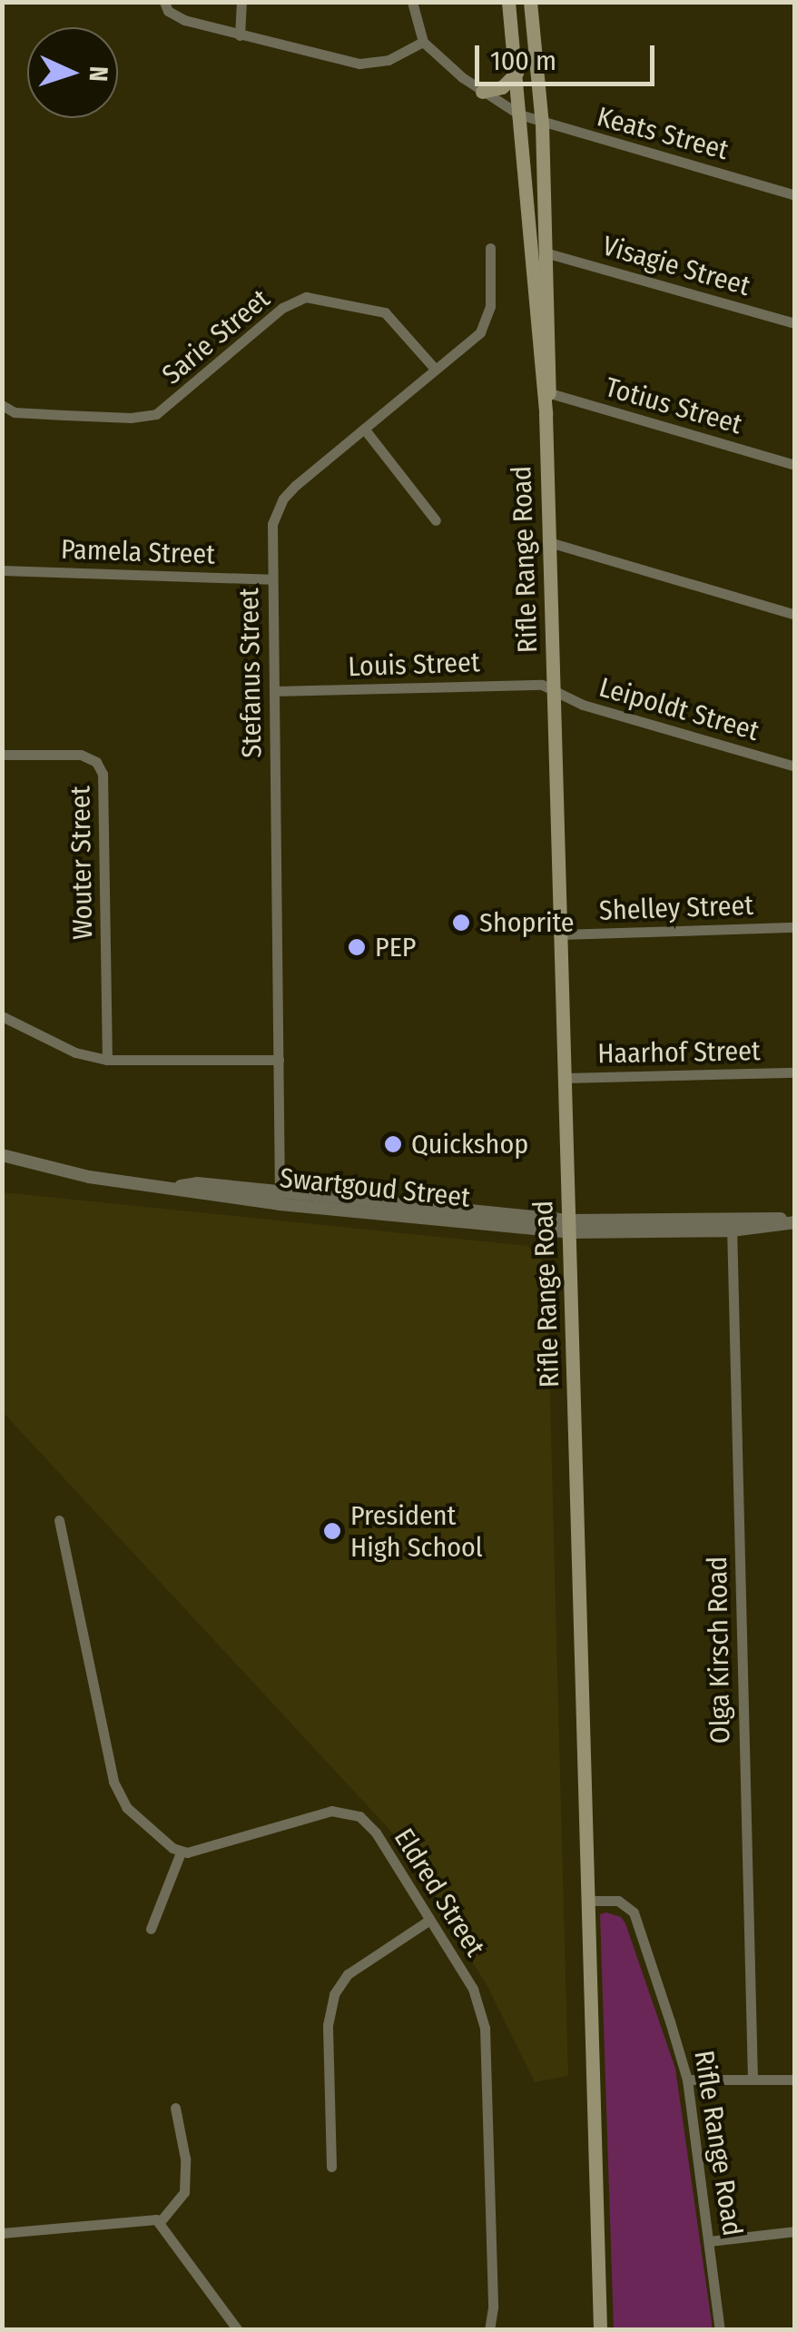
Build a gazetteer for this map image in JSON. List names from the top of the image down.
{
  "streets": {
    "main road": ["Rifle Range Road"],
    "street": [
      "Keats Street",
      "Visagie Street",
      "Sarie Street",
      "Totius Street",
      "Pamela Street",
      "Louis Street",
      "Stefanus Street",
      "Leipoldt Street",
      "Wouter Street",
      "Shelley Street",
      "Haarhof Street",
      "Swartgoud Street",
      "Olga Kirsch Road",
      "Eldred Street"
    ]
  },
  "crossings": [
    ["Keats Street", "Rifle Range Road"],
    ["Visagie Street", "Rifle Range Road"],
    ["Sarie Street", "Stefanus Street"],
    ["Totius Street", "Rifle Range Road"],
    ["Pamela Street", "Stefanus Street"],
    ["Rifle Range Road", "Louis Street"],
    ["Rifle Range Road", "Leipoldt Street"],
    ["Rifle Range Road", "Shelley Street"],
    ["Rifle Range Road", "Haarhof Street"],
    ["Rifle Range Road", "Swartgoud Street"],
    ["Louis Street", "Stefanus Street"],
    ["Louis Street", "Leipoldt Street"],
    ["Stefanus Street", "Swartgoud Street"],
    ["Swartgoud Street", "Olga Kirsch Road"]
  ],
  "places": [
    "Shoprite",
    "PEP",
    "Quickshop",
    "President High School"
  ],
  "scale_bar": "100 m",
  "north": "right"
}
